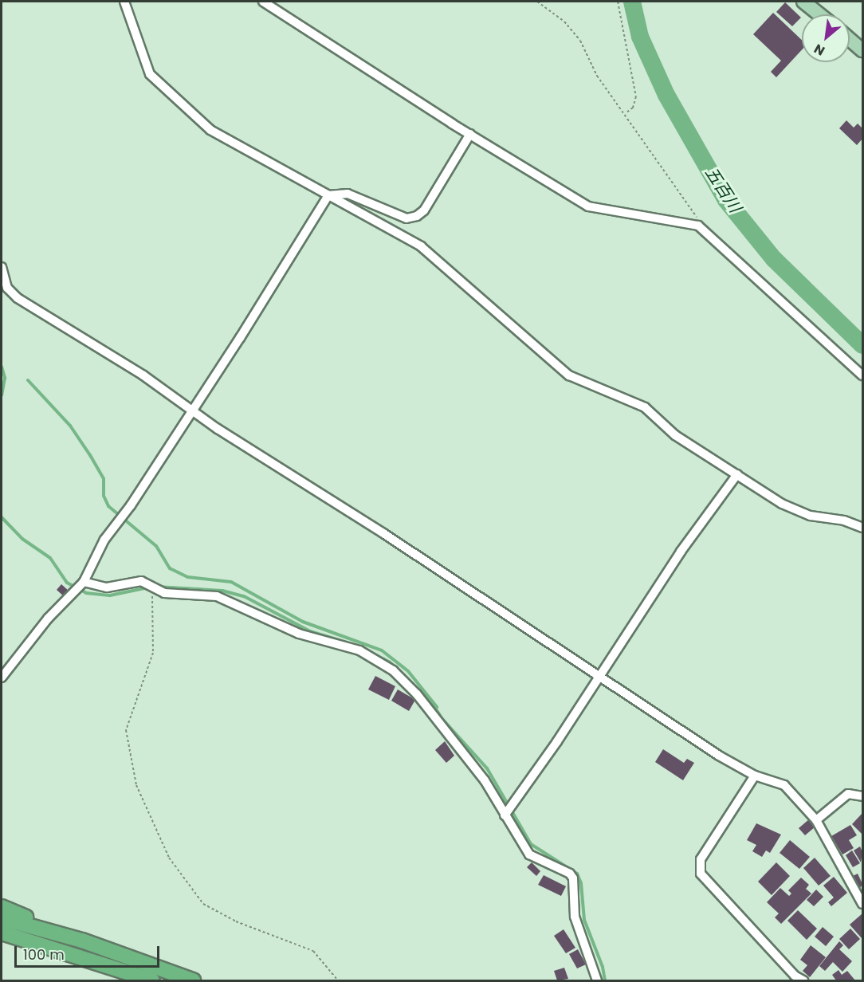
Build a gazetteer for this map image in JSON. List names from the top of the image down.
{
  "water": ["五百川"],
  "scale_bar": "100 m",
  "north": "bottom left"
}
